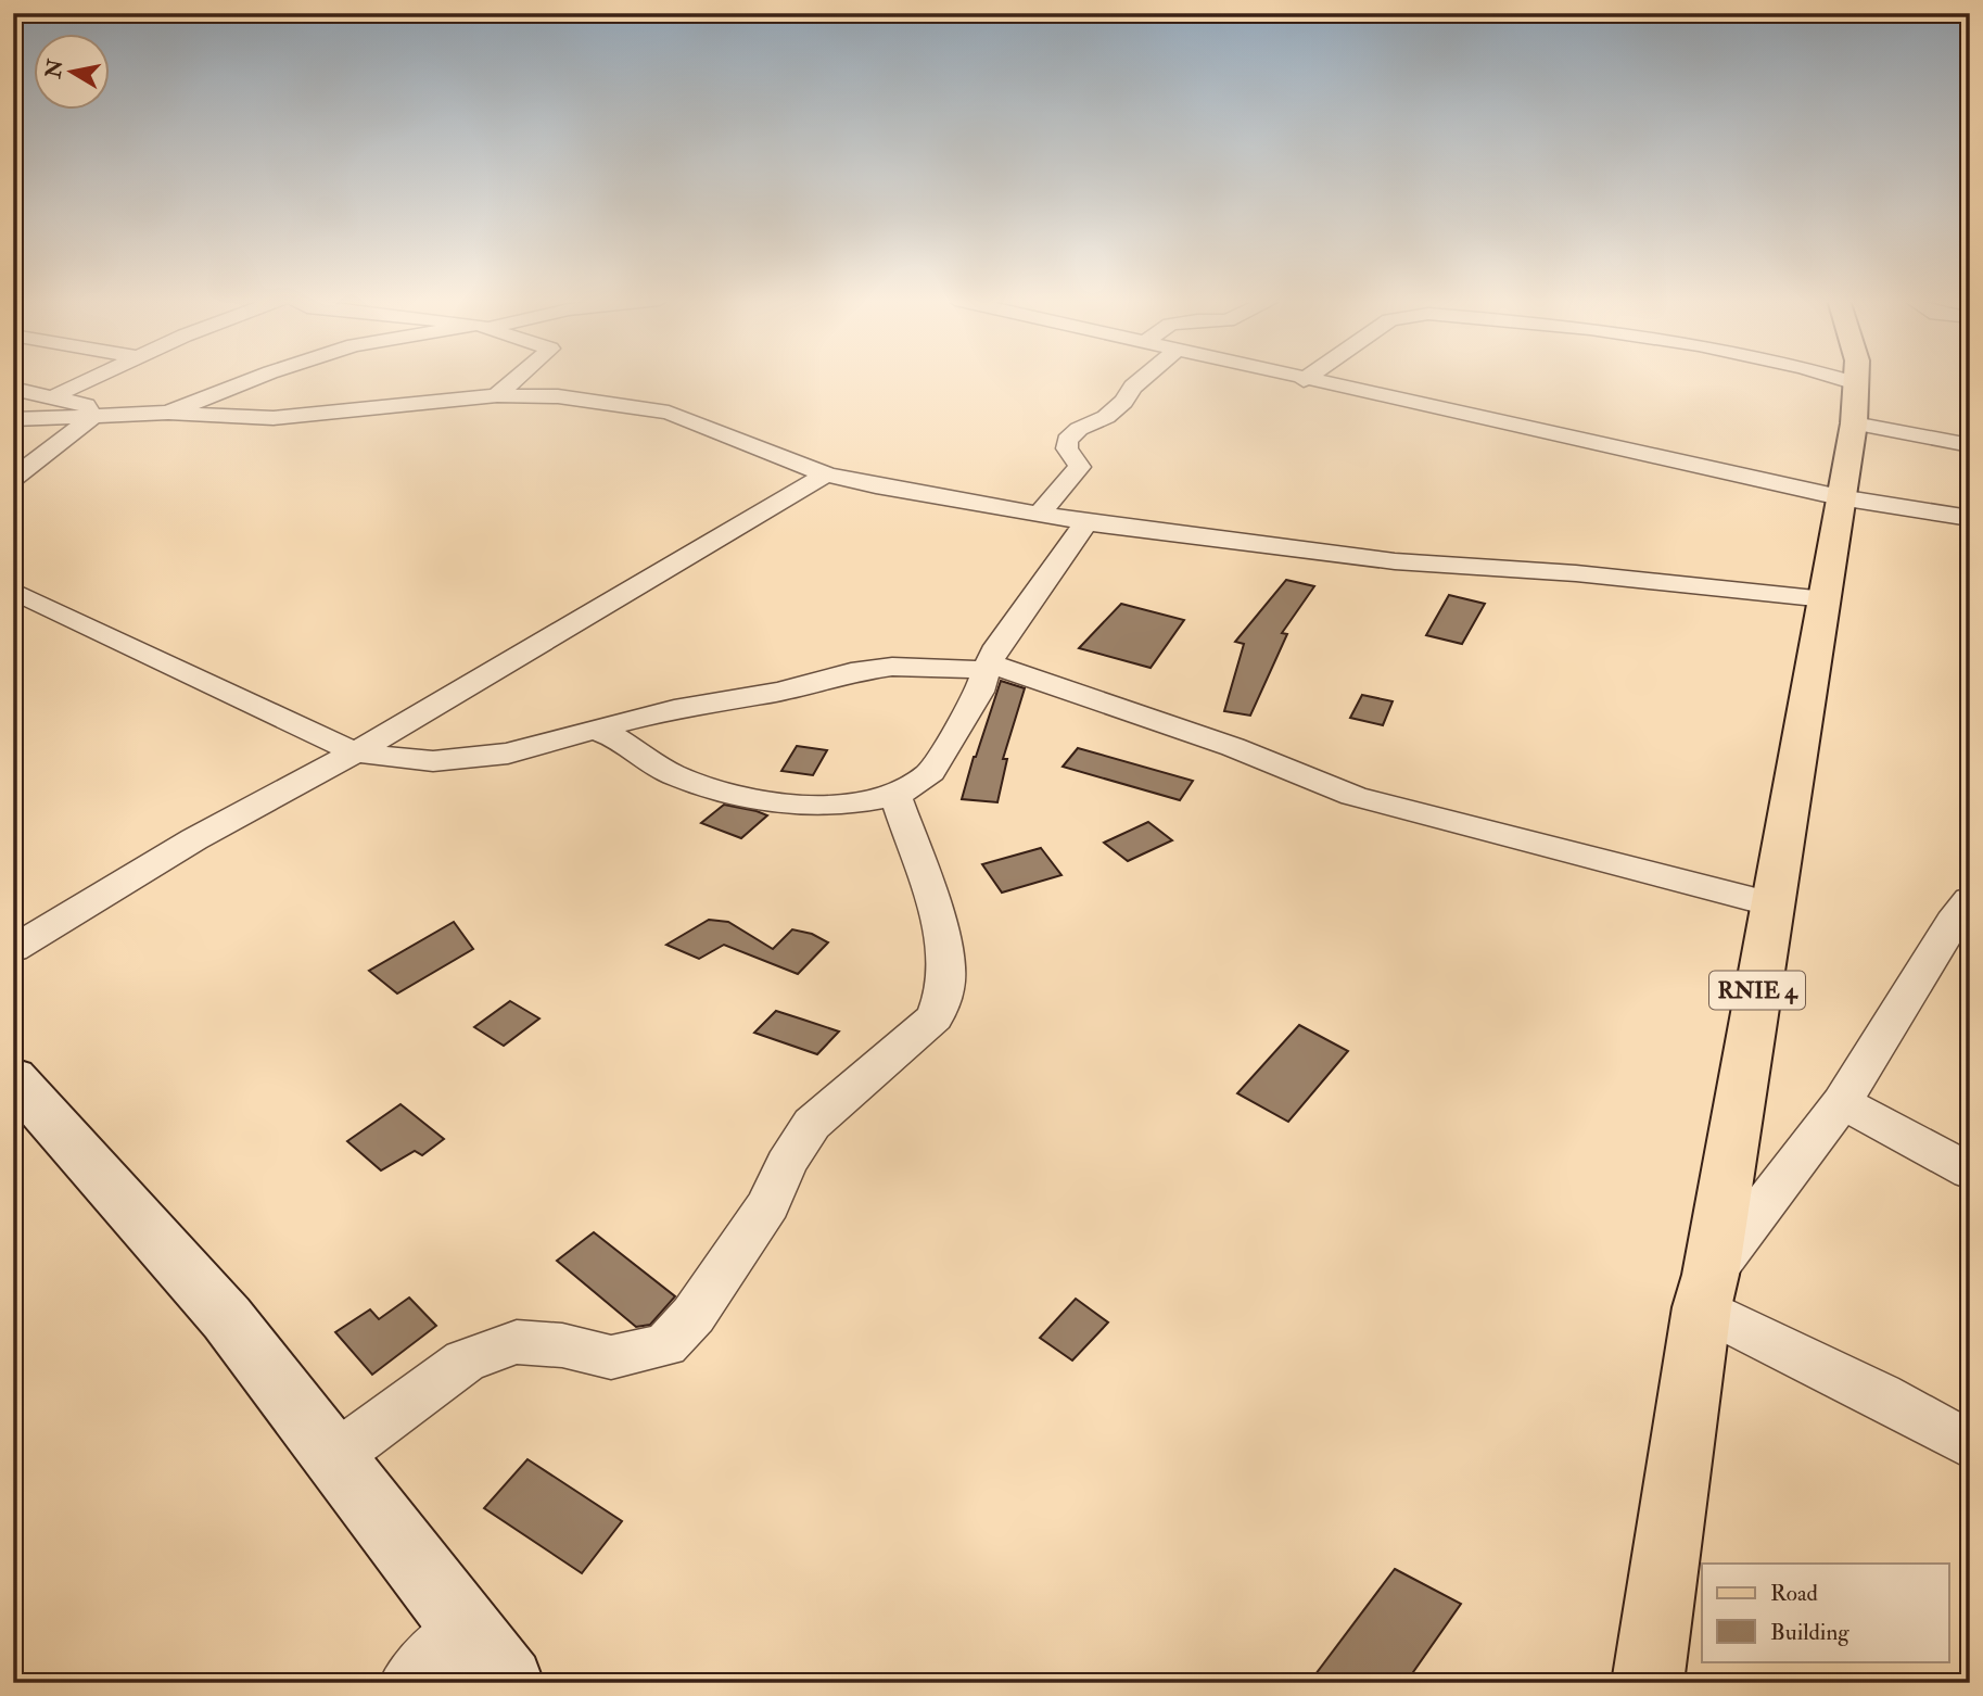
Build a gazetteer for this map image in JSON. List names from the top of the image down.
{
  "streets": {
    "main road": ["RNIE 4"]
  },
  "legend": ["Road", "Building"],
  "north": "left"
}
